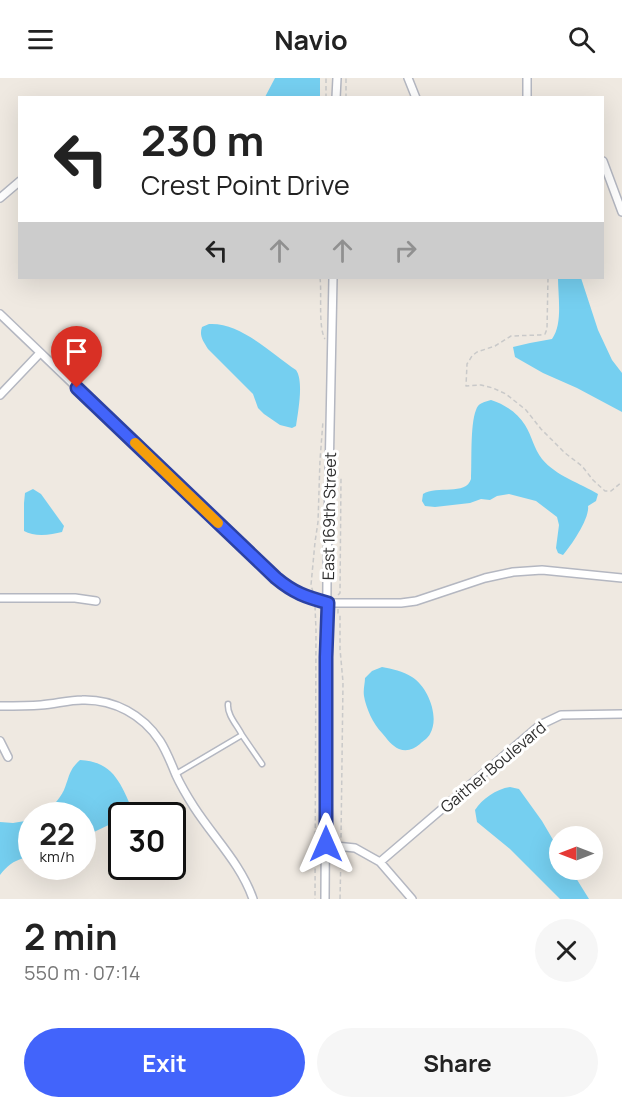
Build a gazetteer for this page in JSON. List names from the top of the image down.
{
  "streets": {
    "street": ["East 169th Street", "Gaither Boulevard"]
  },
  "north": "left",
  "page": {
    "header": "Navio",
    "turn": ["230 m", "Crest Point Drive"],
    "speed": "22 km/h",
    "limit": "30",
    "heading": ["2 min", "550 m · 07:14"],
    "buttons": ["Exit", "Share"]
  }
}
